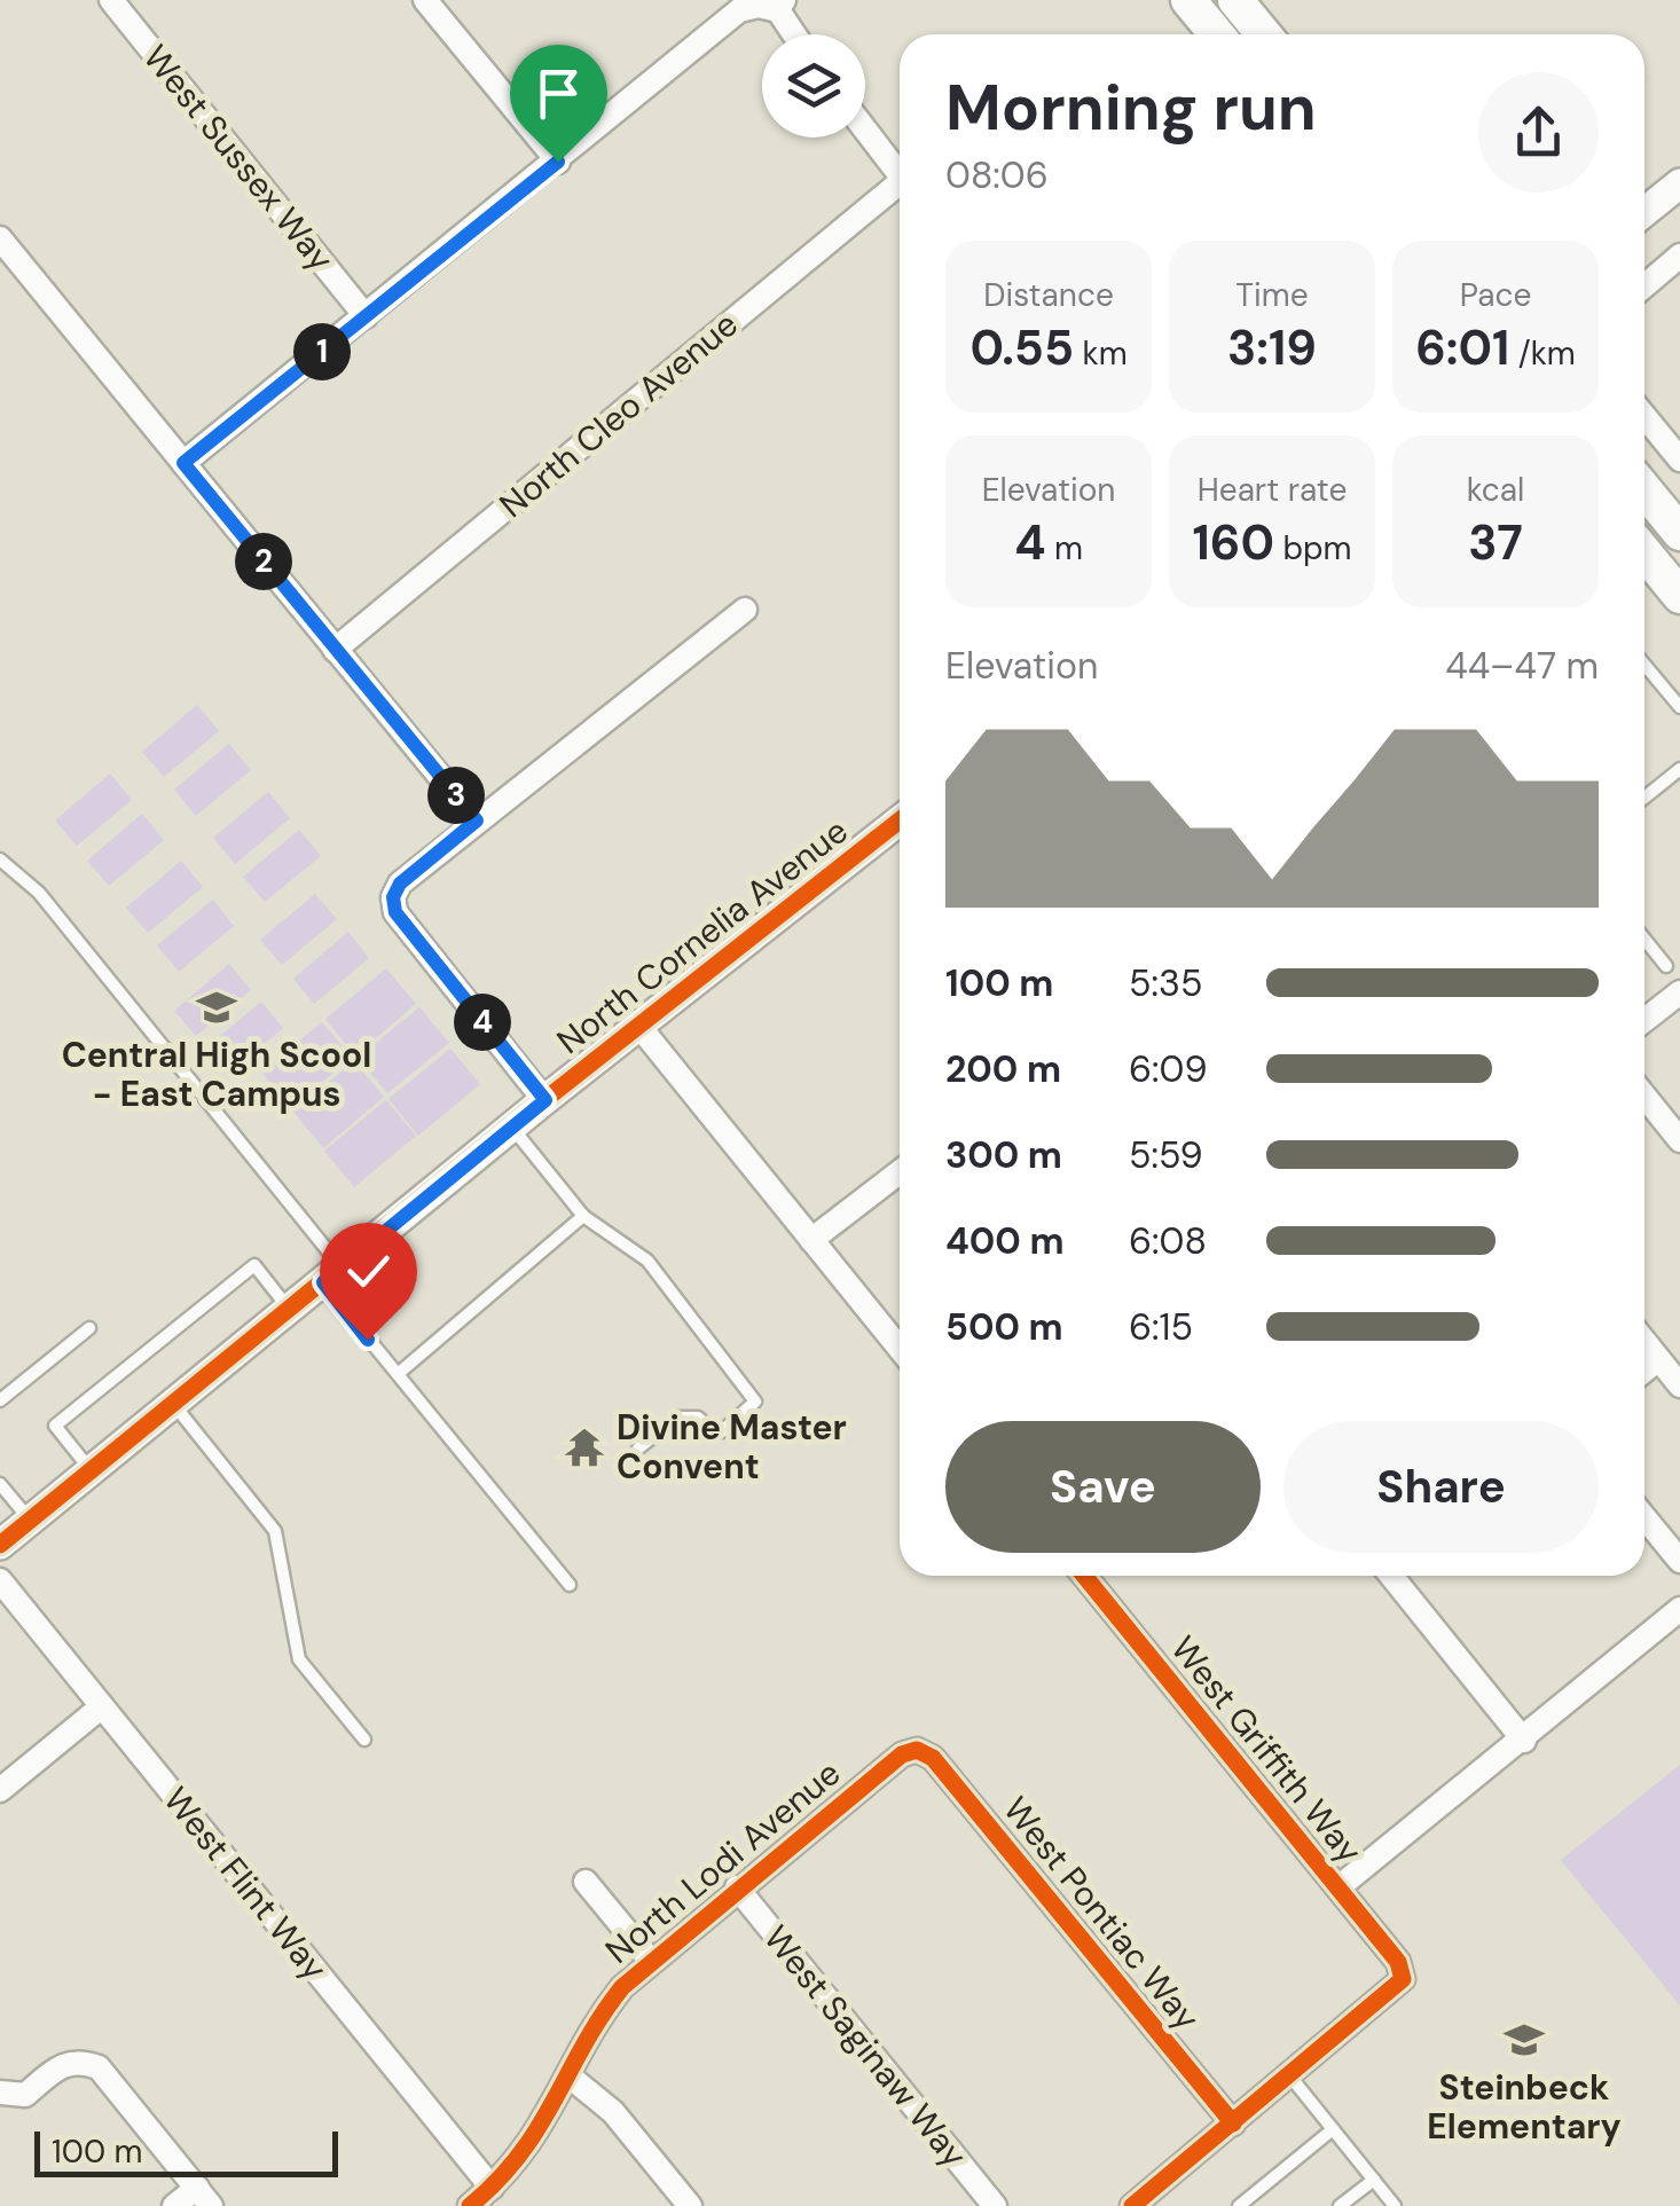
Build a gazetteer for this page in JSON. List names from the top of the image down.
{
  "streets": {
    "street": [
      "West Sussex Way",
      "North Cleo Avenue",
      "North Cornelia Avenue",
      "West Griffith Way",
      "North Lodi Avenue",
      "West Flint Way",
      "West Pontiac Way",
      "West Saginaw Way"
    ]
  },
  "crossings": [
    ["North Lodi Avenue", "West Flint Way"],
    ["North Lodi Avenue", "West Pontiac Way"],
    ["North Lodi Avenue", "West Saginaw Way"]
  ],
  "places": {
    "school or university": ["Central High Scool - East Campus", "Steinbeck Elementary"],
    "temple": ["Divine Master Convent"]
  },
  "scale_bar": "100 m",
  "page": {
    "heading": ["Morning run", "08:06"],
    "stats": [
      ["Distance", "0.55 km"],
      ["Time", "3:19"],
      ["Pace", "6:01 /km"],
      ["Elevation", "4 m"],
      ["Heart rate", "160 bpm"],
      ["kcal", "37"]
    ],
    "pins": [
      "1",
      "2",
      "3",
      "4"
    ],
    "chart": ["Elevation", "44–47 m"],
    "list": [
      {
        "name": "100 m",
        "note": "5:35"
      },
      {
        "name": "200 m",
        "note": "6:09"
      },
      {
        "name": "300 m",
        "note": "5:59"
      },
      {
        "name": "400 m",
        "note": "6:08"
      },
      {
        "name": "500 m",
        "note": "6:15"
      }
    ],
    "buttons": ["Save", "Share"],
    "scale": "100 m"
  }
}
